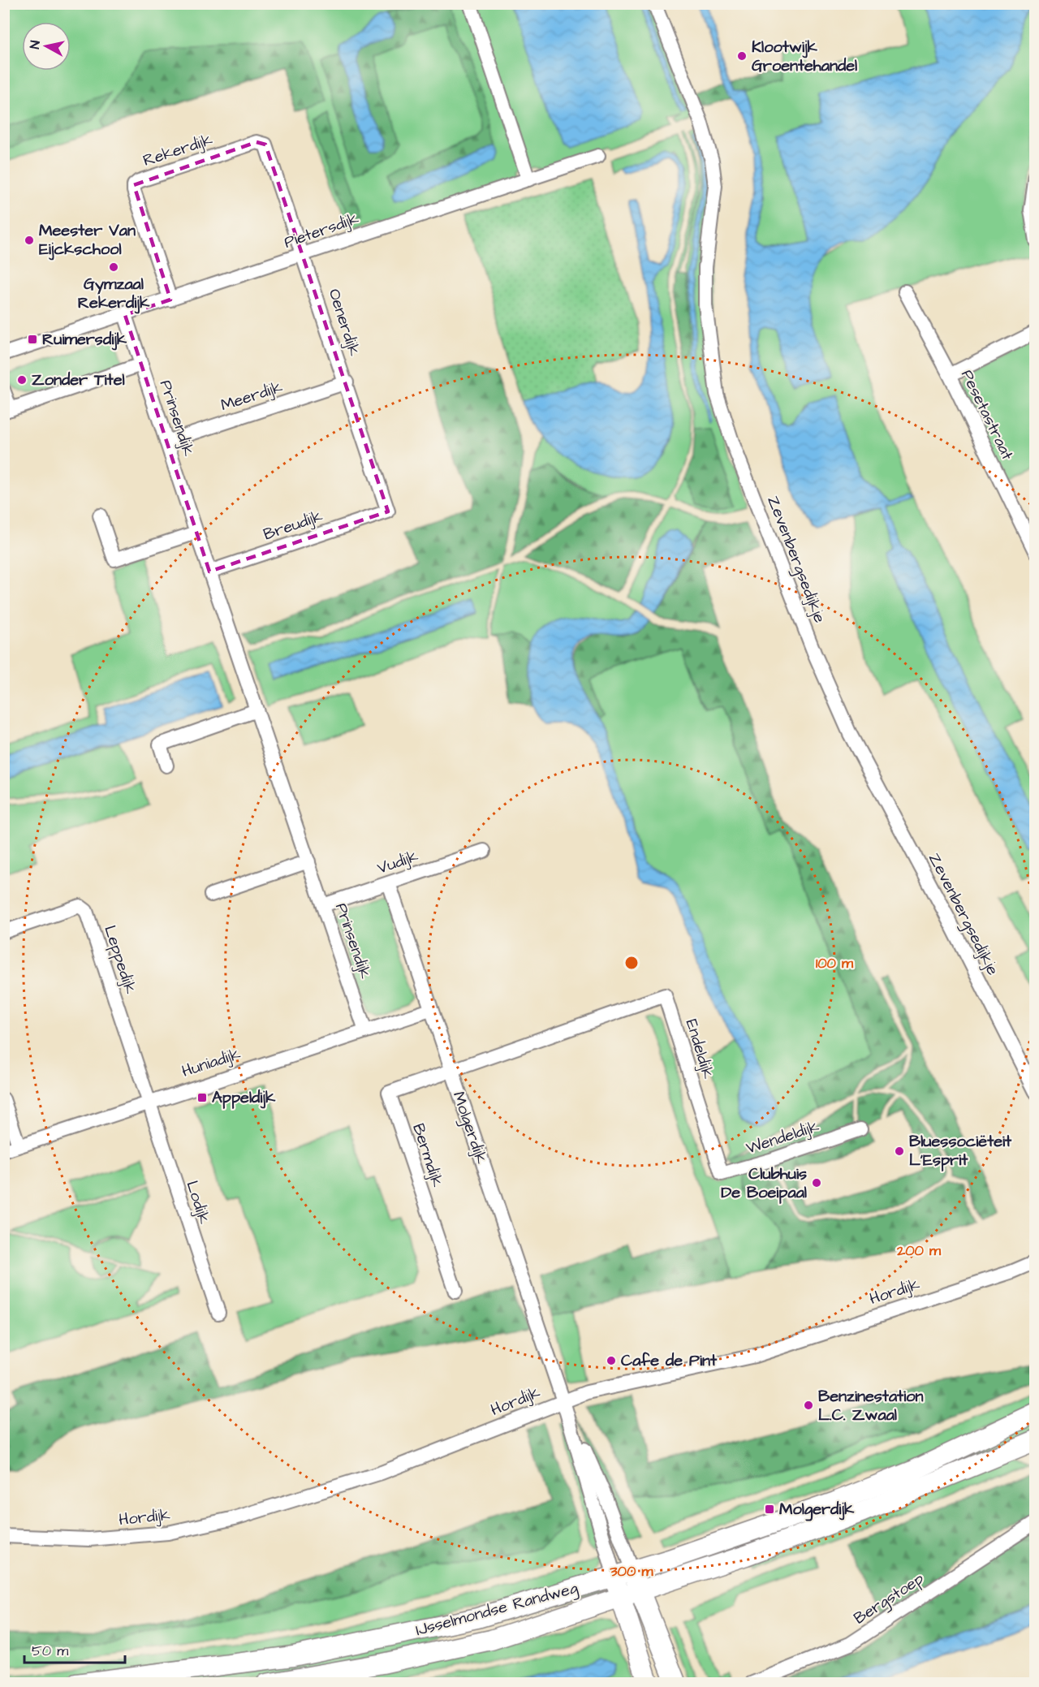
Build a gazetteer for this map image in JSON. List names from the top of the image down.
{
  "streets": {
    "main road": ["Molgerdijk", "IJsselmondse Randweg"],
    "street": [
      "Rekerdijk",
      "Pietersdijk",
      "Oenerdijk",
      "Meerdijk",
      "Pesetastraat",
      "Prinsendijk",
      "Breudijk",
      "Zevenbergsedijkje",
      "Vudijk",
      "Leppedijk",
      "Endeldijk",
      "Huniadijk",
      "Wendeldijk",
      "Bermdijk",
      "Lodijk",
      "Hordijk",
      "Bergstoep"
    ]
  },
  "crossings": [
    ["Rekerdijk", "Pietersdijk"],
    ["Rekerdijk", "Oenerdijk"],
    ["Pietersdijk", "Oenerdijk"],
    ["Pietersdijk", "Prinsendijk"],
    ["Oenerdijk", "Meerdijk"],
    ["Oenerdijk", "Breudijk"],
    ["Meerdijk", "Prinsendijk"],
    ["Prinsendijk", "Breudijk"],
    ["Prinsendijk", "Vudijk"],
    ["Prinsendijk", "Huniadijk"],
    ["Leppedijk", "Huniadijk"],
    ["Leppedijk", "Lodijk"],
    ["Endeldijk", "Molgerdijk"],
    ["Endeldijk", "Wendeldijk"],
    ["Huniadijk", "Lodijk"],
    ["Molgerdijk", "Bermdijk"],
    ["Molgerdijk", "Hordijk"],
    ["Molgerdijk", "IJsselmondse Randweg"]
  ],
  "places": {
    "other": [
      "Klootwijk Groentehandel",
      "Meester Van Eijckschool",
      "Gymzaal Rekerdijk",
      "Zonder Titel",
      "Bluessociëteit L'Esprit",
      "Clubhuis De Boeipaal",
      "Cafe de Pint",
      "Benzinestation L.C. Zwaal"
    ],
    "transit": ["Ruimersdijk", "Appeldijk", "Molgerdijk"]
  },
  "scale_bar": "50 m",
  "north": "left",
  "rings": ["100 m", "200 m", "300 m"]
}
